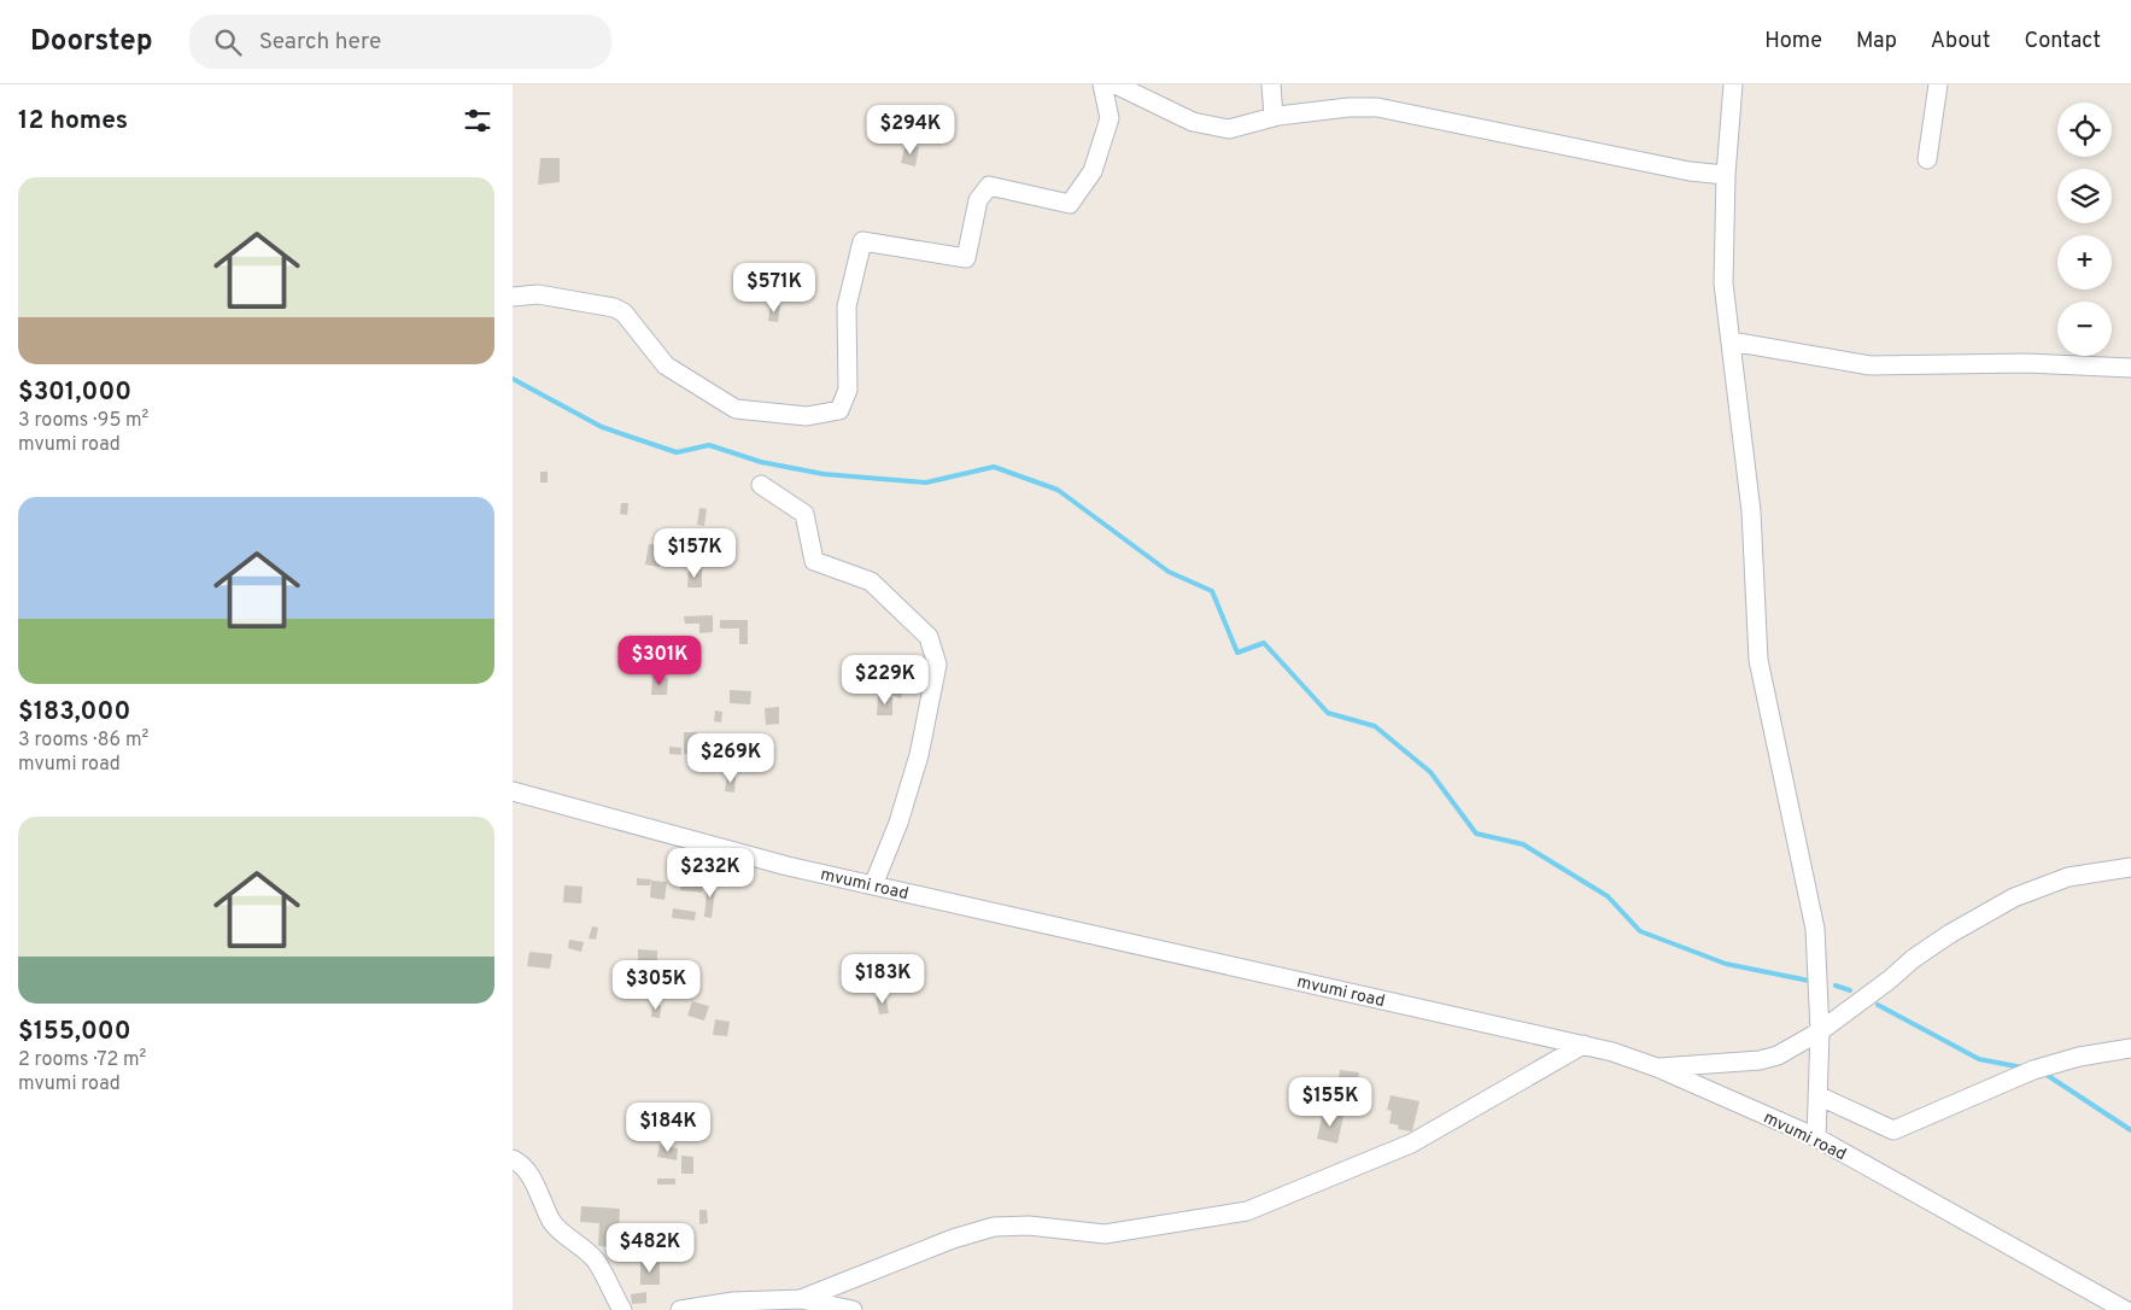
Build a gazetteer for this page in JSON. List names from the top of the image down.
{
  "streets": {
    "street": ["mvumi road"]
  },
  "page": {
    "header": "Doorstep",
    "search": "Search here",
    "nav": [
      "Home",
      "Map",
      "About",
      "Contact"
    ],
    "heading": "12 homes",
    "map_buttons": ["+", "−"],
    "price": [
      "$294K",
      "$571K",
      "$157K",
      "$301K",
      "$229K",
      "$269K",
      "$232K",
      "$183K",
      "$305K",
      "$155K",
      "$184K",
      "$482K"
    ],
    "list": [
      {
        "name": "$301,000",
        "note": "3 rooms · 95 m² · mvumi road"
      },
      {
        "name": "$183,000",
        "note": "3 rooms · 86 m² · mvumi road"
      },
      {
        "name": "$155,000",
        "note": "2 rooms · 72 m² · mvumi road"
      }
    ]
  }
}
